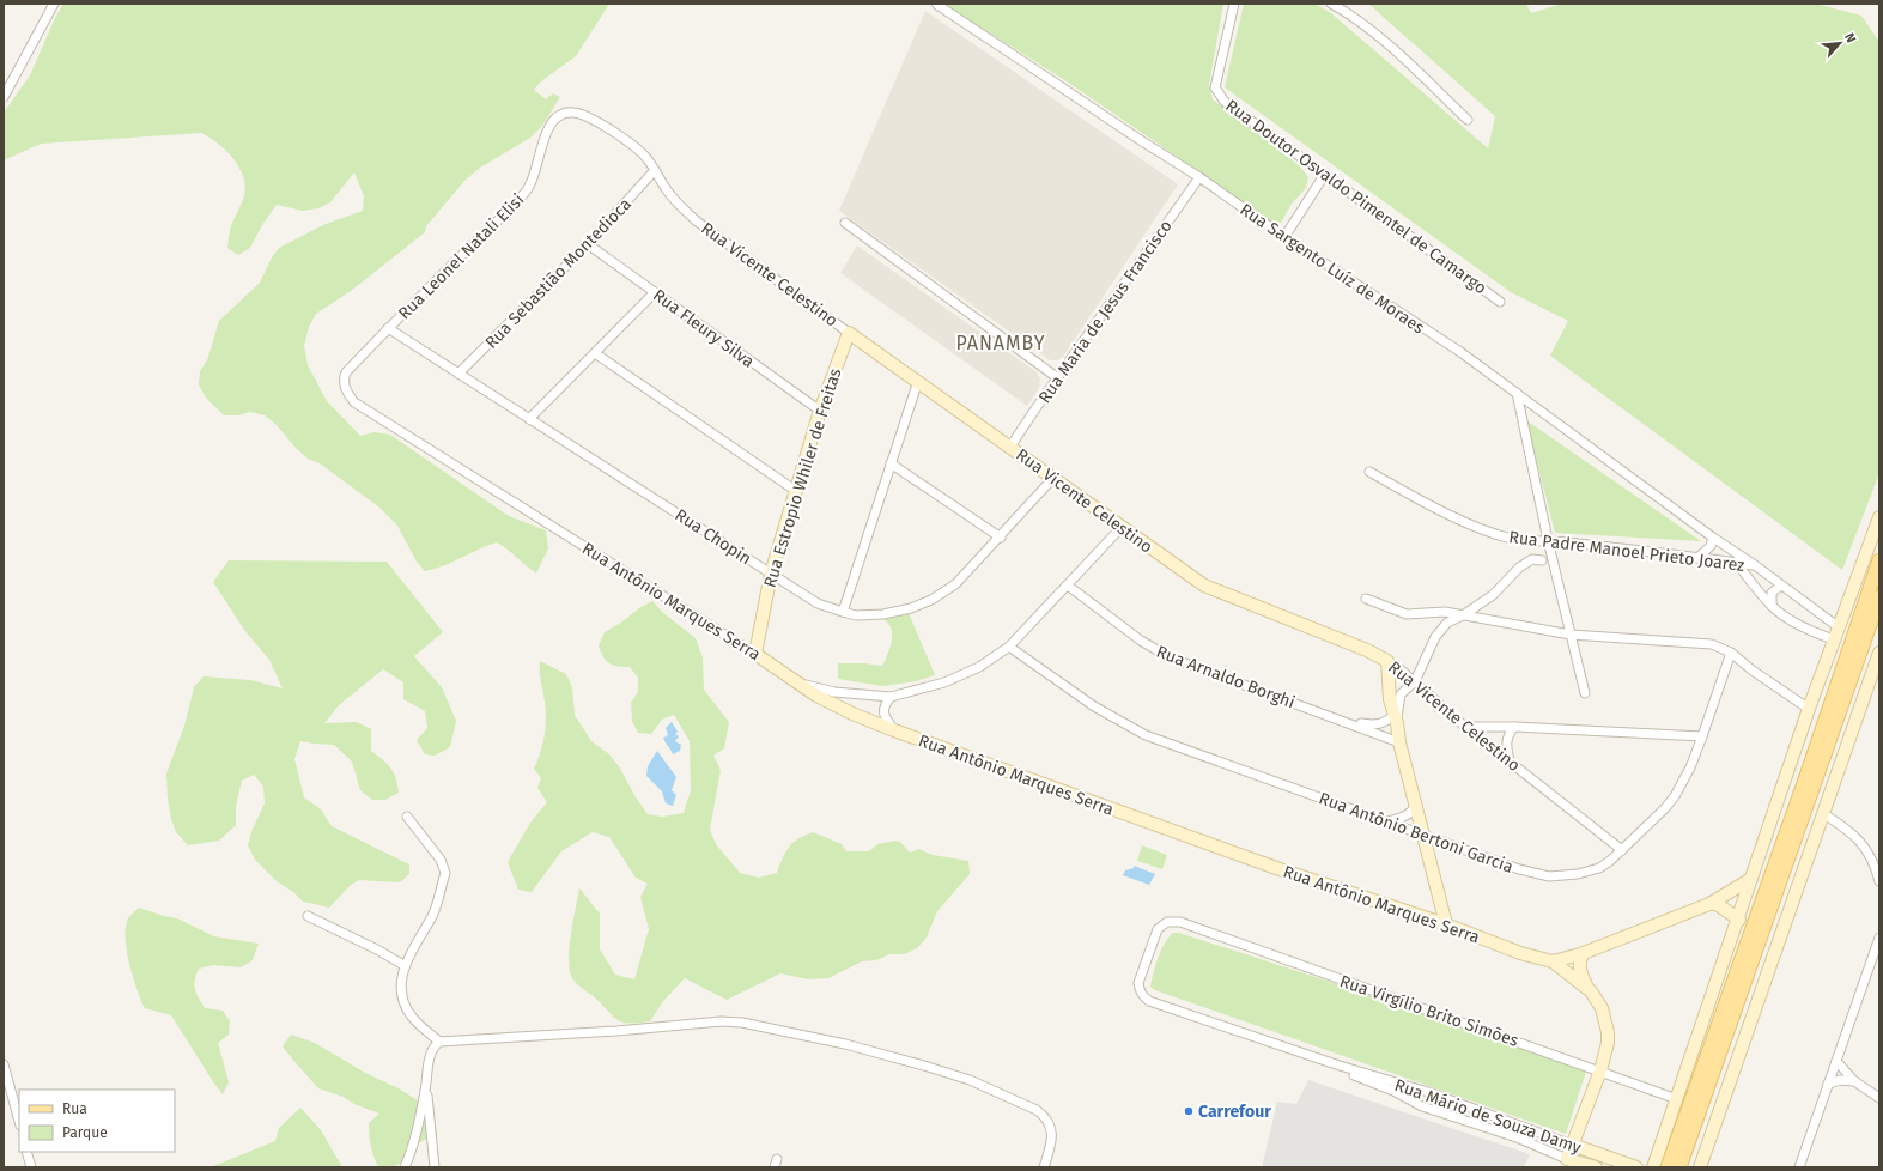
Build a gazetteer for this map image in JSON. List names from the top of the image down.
{
  "streets": {
    "street": [
      "Rua Doutor Osvaldo Pimentel de Camargo",
      "Rua Leonel Natali Elisi",
      "Rua Sargento Luíz de Moraes",
      "Rua Sebastião Montedioca",
      "Rua Vicente Celestino",
      "Rua Maria de Jesus Francisco",
      "Rua Fleury Silva",
      "Rua Estropio Whiler de Freitas",
      "Rua Chopin",
      "Rua Padre Manoel Prieto Joarez",
      "Rua Antônio Marques Serra",
      "Rua Arnaldo Borghi",
      "Rua Antônio Bertoni Garcia",
      "Rua Virgílio Brito Simões",
      "Rua Mário de Souza Damy"
    ]
  },
  "crossings": [
    ["Rua Leonel Natali Elisi", "Rua Vicente Celestino"],
    ["Rua Leonel Natali Elisi", "Rua Chopin"],
    ["Rua Leonel Natali Elisi", "Rua Antônio Marques Serra"],
    ["Rua Sargento Luíz de Moraes", "Rua Maria de Jesus Francisco"],
    ["Rua Sargento Luíz de Moraes", "Rua Padre Manoel Prieto Joarez"],
    ["Rua Sebastião Montedioca", "Rua Vicente Celestino"],
    ["Rua Sebastião Montedioca", "Rua Fleury Silva"],
    ["Rua Sebastião Montedioca", "Rua Chopin"],
    ["Rua Vicente Celestino", "Rua Maria de Jesus Francisco"],
    ["Rua Vicente Celestino", "Rua Estropio Whiler de Freitas"],
    ["Rua Vicente Celestino", "Rua Chopin"],
    ["Rua Vicente Celestino", "Rua Antônio Bertoni Garcia"],
    ["Rua Fleury Silva", "Rua Estropio Whiler de Freitas"],
    ["Rua Estropio Whiler de Freitas", "Rua Chopin"],
    ["Rua Estropio Whiler de Freitas", "Rua Antônio Marques Serra"],
    ["Rua Antônio Marques Serra", "Rua Virgílio Brito Simões"],
    ["Rua Antônio Marques Serra", "Rua Mário de Souza Damy"],
    ["Rua Virgílio Brito Simões", "Rua Mário de Souza Damy"]
  ],
  "districts": ["PANAMBY"],
  "places": ["Carrefour"],
  "legend": ["Rua", "Parque"],
  "north": "top right"
}
